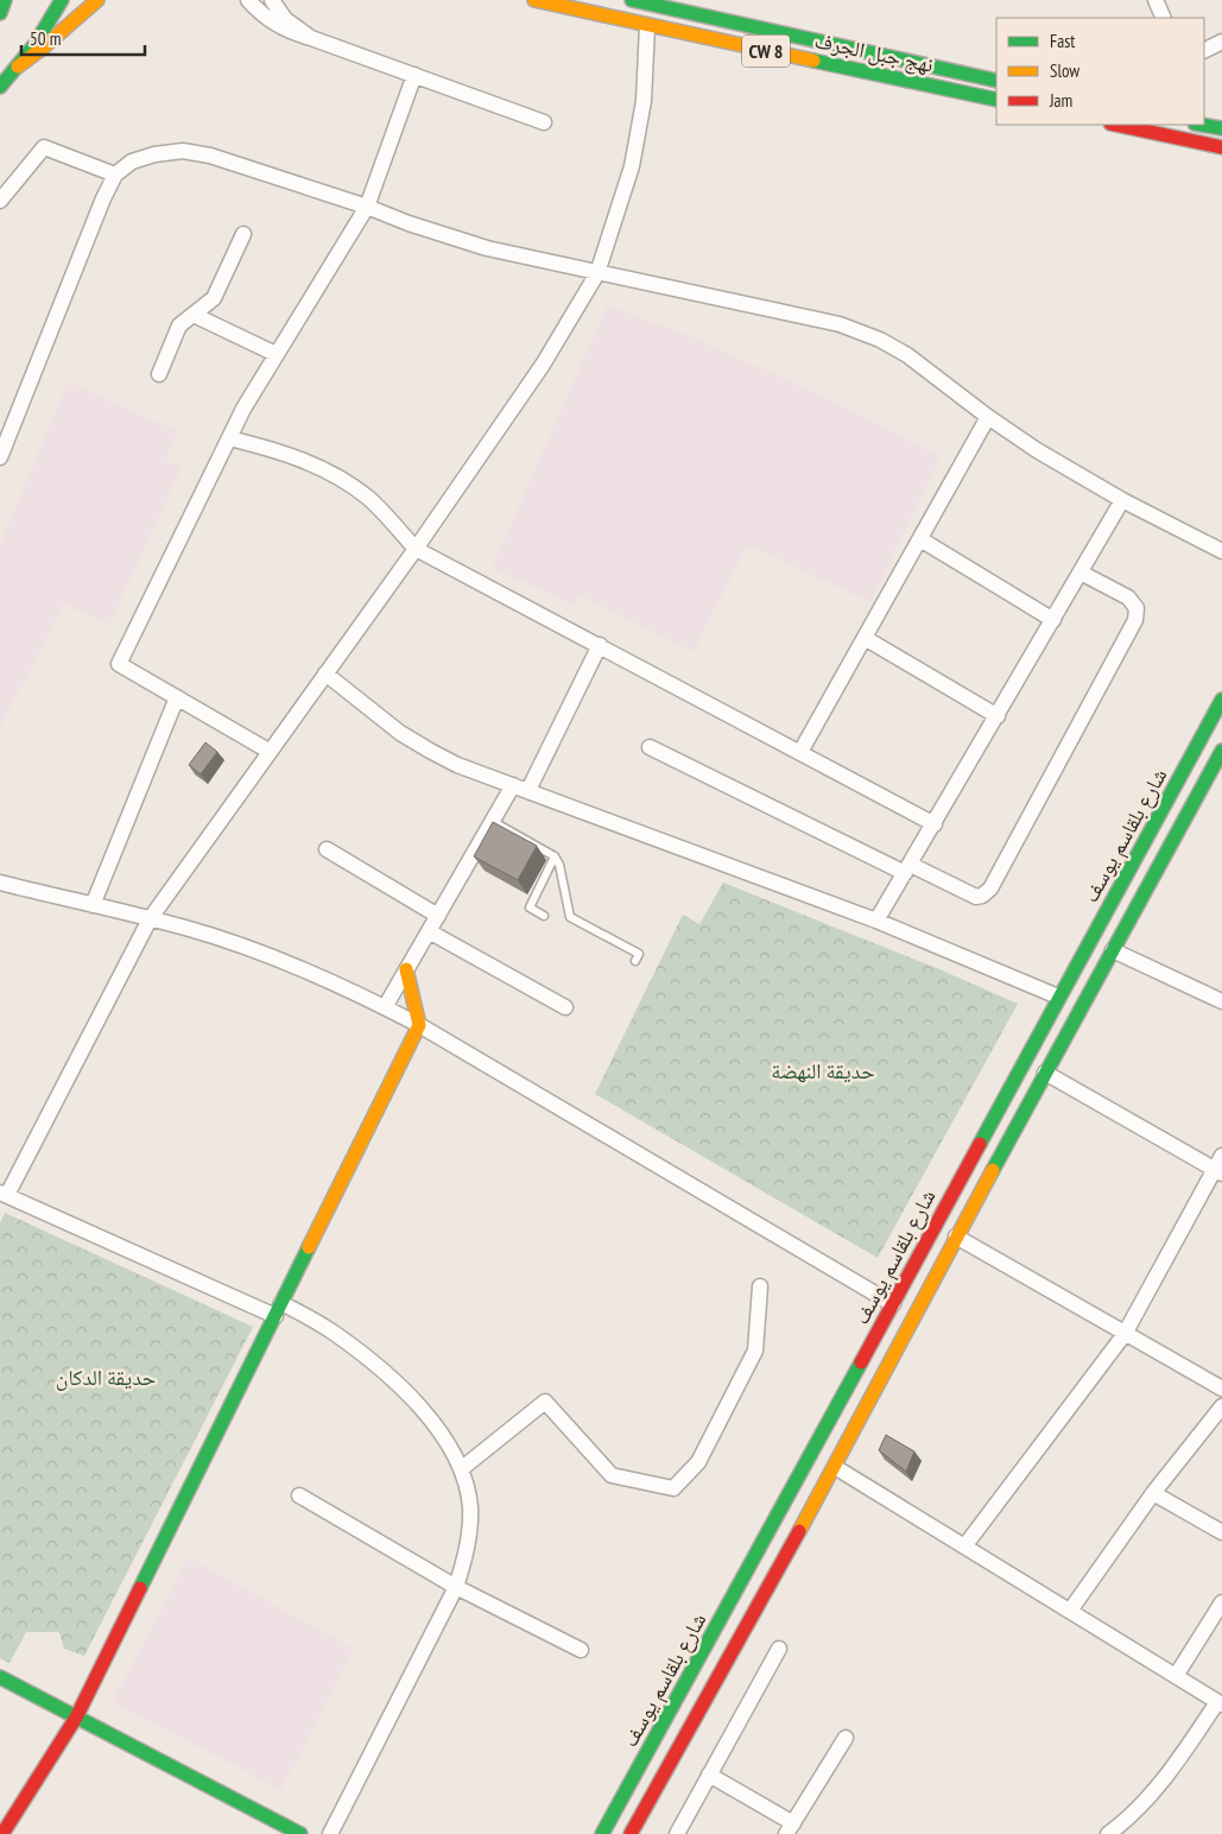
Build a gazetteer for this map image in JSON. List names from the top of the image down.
{
  "streets": {
    "main road": ["CW 8", "نهج جبل الجرف", "شارع بلقاسم يوسف"]
  },
  "parks": ["حديقة النهضة", "حديقة الدكان"],
  "legend": ["Fast", "Slow", "Jam"],
  "scale_bar": "50 m"
}
